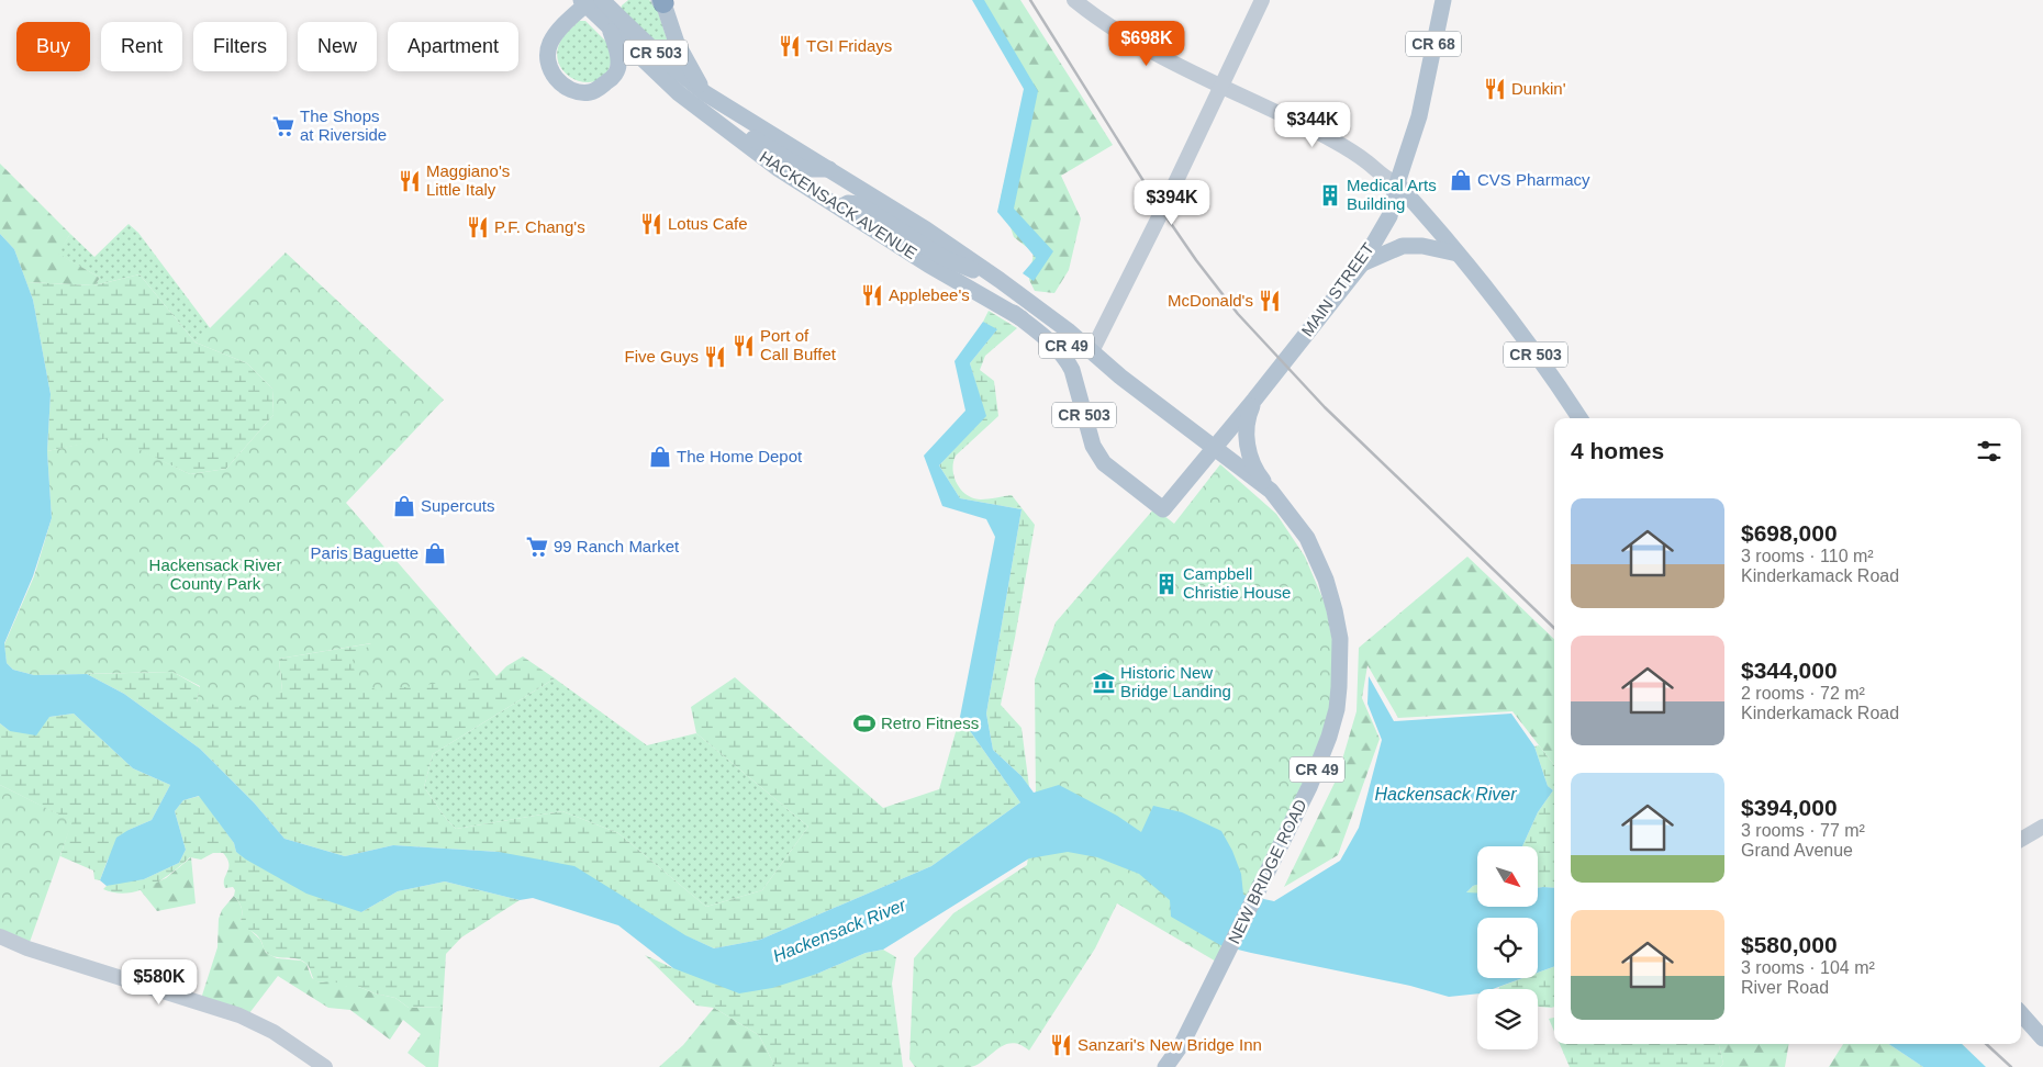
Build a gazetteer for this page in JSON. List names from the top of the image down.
{
  "streets": {
    "main road": [
      "CR 68",
      "CR 503",
      "HACKENSACK AVENUE",
      "MAIN STREET",
      "CR 49",
      "NEW BRIDGE ROAD"
    ]
  },
  "crossings": [
    ["CR 503", "MAIN STREET"],
    ["HACKENSACK AVENUE", "MAIN STREET"],
    ["HACKENSACK AVENUE", "NEW BRIDGE ROAD"],
    ["MAIN STREET", "NEW BRIDGE ROAD"]
  ],
  "water": ["Hackensack River"],
  "parks": ["Hackensack River County Park"],
  "places": {
    "restaurant": [
      "TGI Fridays",
      "Dunkin'",
      "Maggiano's Little Italy",
      "Lotus Cafe",
      "P.F. Chang's",
      "Applebee's",
      "McDonald's",
      "Port of Call Buffet",
      "Five Guys",
      "Sanzari's New Bridge Inn"
    ],
    "supermarket": ["The Shops at Riverside", "99 Ranch Market"],
    "shop": [
      "CVS Pharmacy",
      "The Home Depot",
      "Supercuts",
      "Paris Baguette"
    ],
    "building": ["Medical Arts Building", "Campbell Christie House"],
    "museum": ["Historic New Bridge Landing"],
    "sports": ["Retro Fitness"]
  },
  "north": "bottom right",
  "page": {
    "price": [
      "$698K",
      "$344K",
      "$394K",
      "$580K"
    ],
    "chip": [
      "Buy",
      "Rent",
      "Filters",
      "New",
      "Apartment"
    ],
    "heading": "4 homes",
    "list": [
      {
        "name": "$698,000",
        "note": "3 rooms · 110 m² · Kinderkamack Road"
      },
      {
        "name": "$344,000",
        "note": "2 rooms · 72 m² · Kinderkamack Road"
      },
      {
        "name": "$394,000",
        "note": "3 rooms · 77 m² · Grand Avenue"
      },
      {
        "name": "$580,000",
        "note": "3 rooms · 104 m² · River Road"
      }
    ]
  }
}
